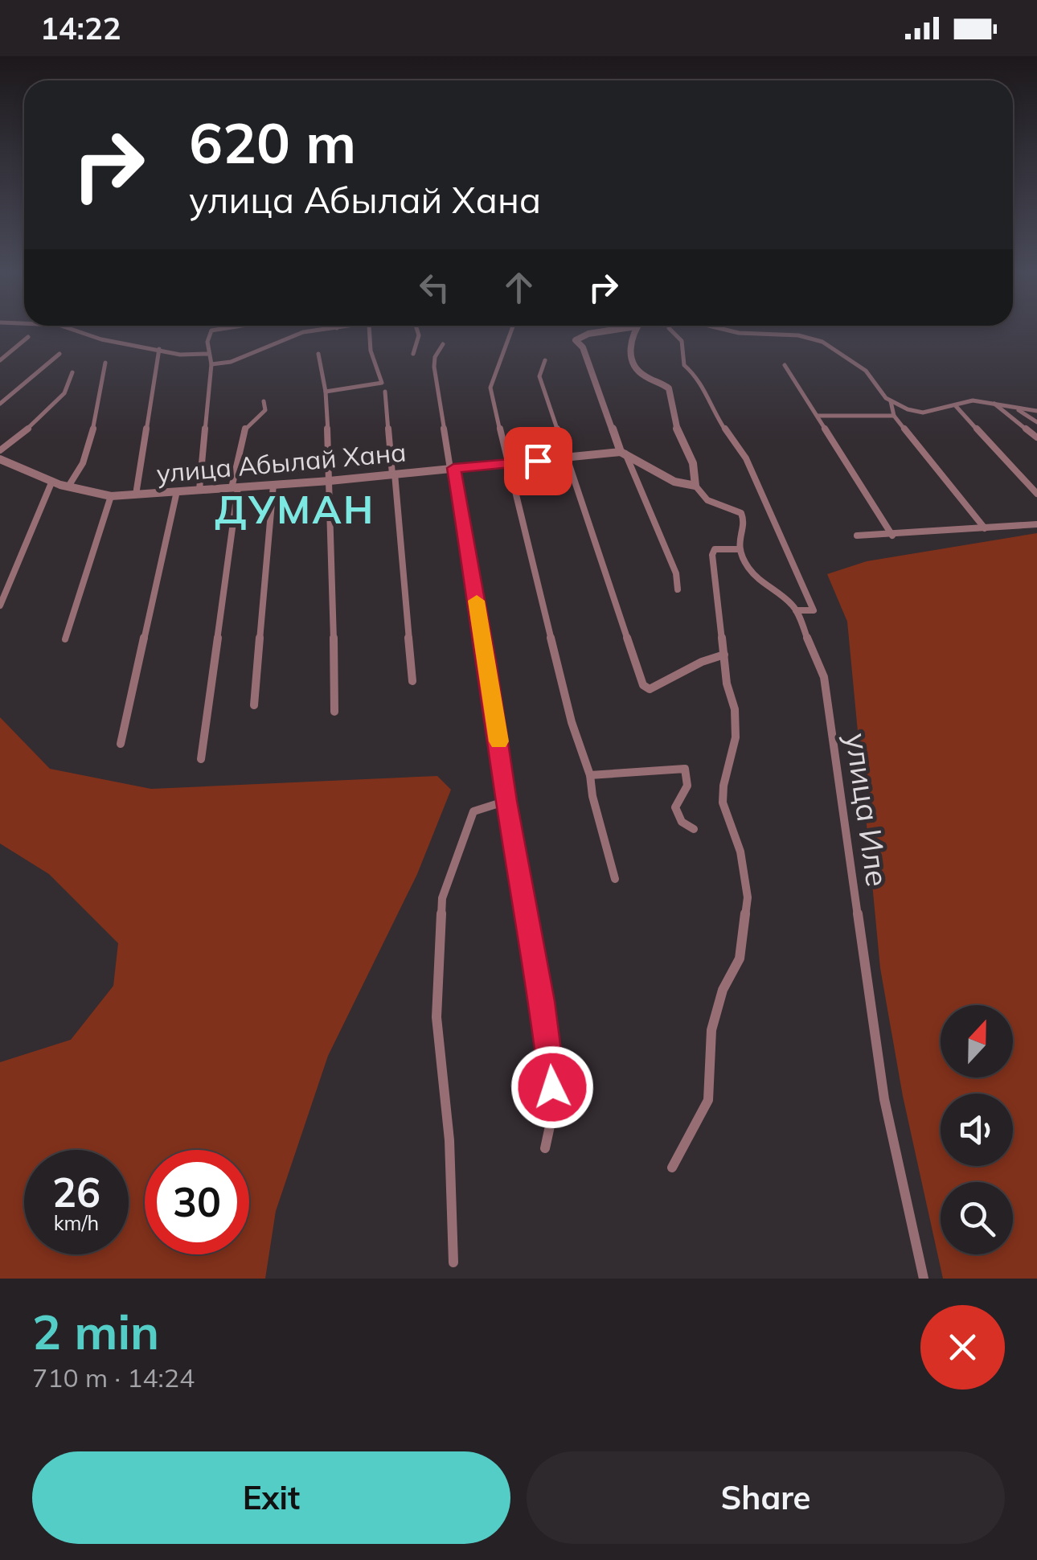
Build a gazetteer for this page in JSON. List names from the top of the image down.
{
  "streets": {
    "street": ["улица Абылай Хана", "улица Иле"]
  },
  "districts": ["ДУМАН"],
  "north": "top",
  "page": {
    "status": "14:22",
    "turn": ["620 m", "улица Абылай Хана"],
    "speed": "26 km/h",
    "limit": "30",
    "heading": ["2 min", "710 m · 14:24"],
    "buttons": ["Exit", "Share"]
  }
}
